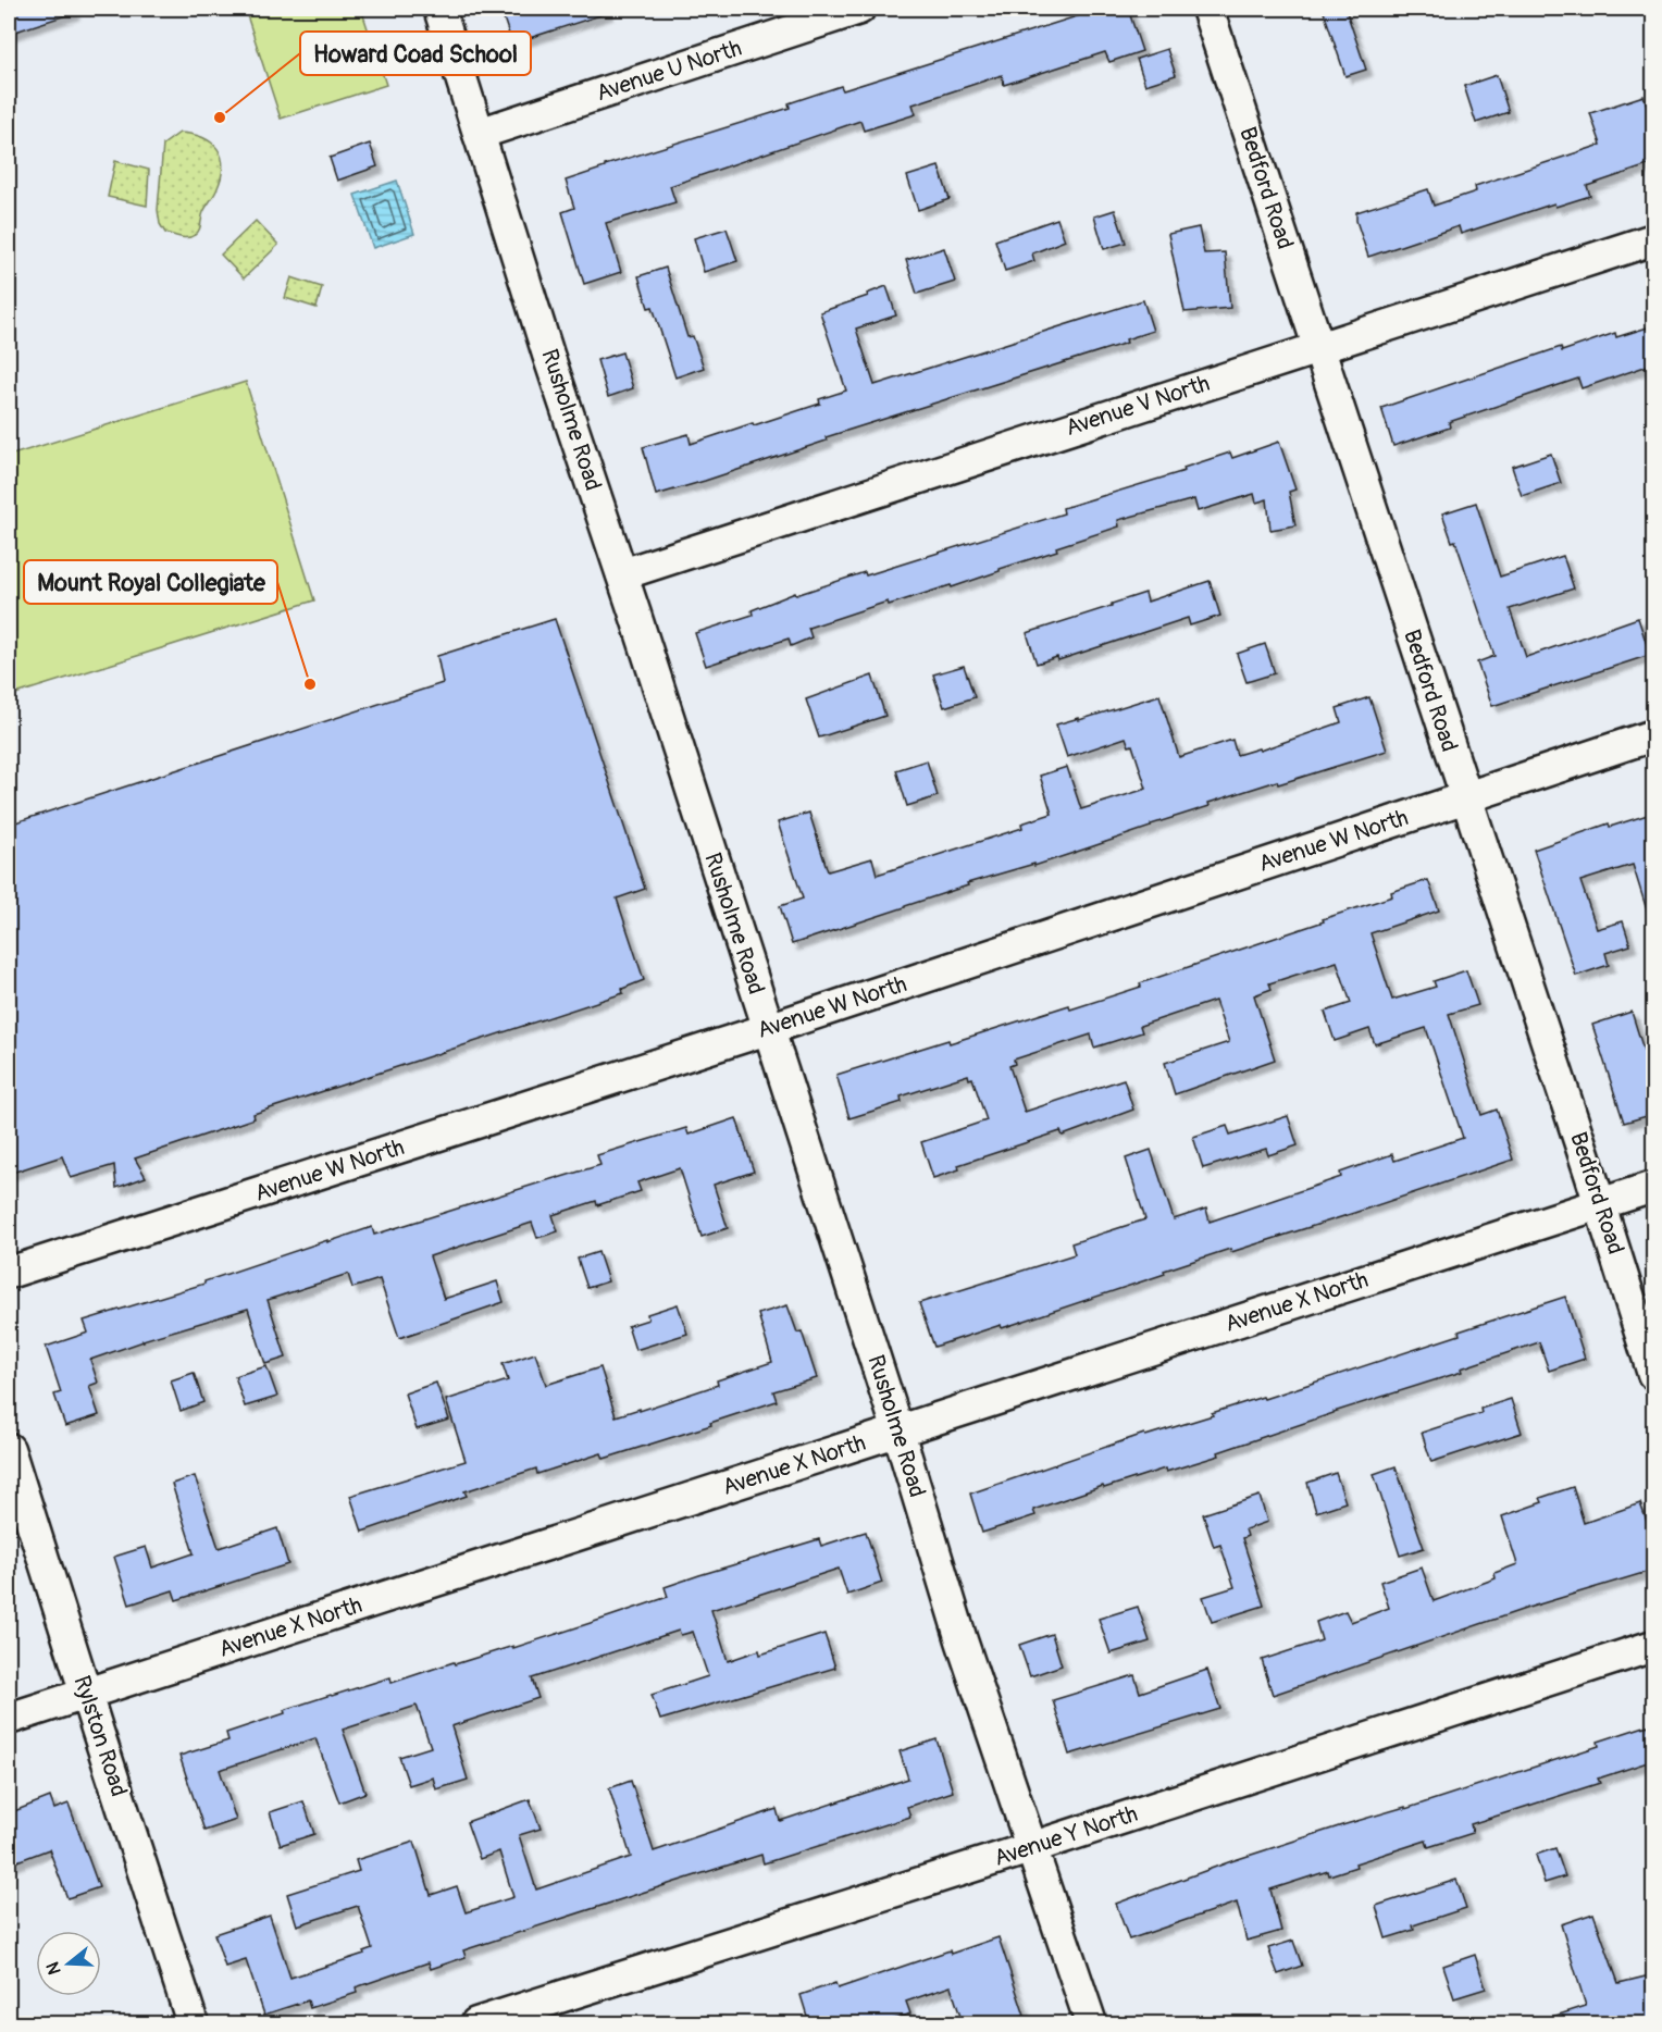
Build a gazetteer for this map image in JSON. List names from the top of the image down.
{
  "streets": {
    "street": [
      "Avenue U North",
      "Bedford Road",
      "Avenue V North",
      "Rusholme Road",
      "Avenue W North",
      "Avenue X North",
      "Rylston Road",
      "Avenue Y North"
    ]
  },
  "crossings": [
    ["Avenue U North", "Rusholme Road"],
    ["Bedford Road", "Avenue V North"],
    ["Bedford Road", "Avenue W North"],
    ["Bedford Road", "Avenue X North"],
    ["Avenue V North", "Rusholme Road"],
    ["Rusholme Road", "Avenue W North"],
    ["Rusholme Road", "Avenue X North"],
    ["Rusholme Road", "Avenue Y North"],
    ["Avenue X North", "Rylston Road"]
  ],
  "places": ["Howard Coad School", "Mount Royal Collegiate"],
  "north": "left"
}
